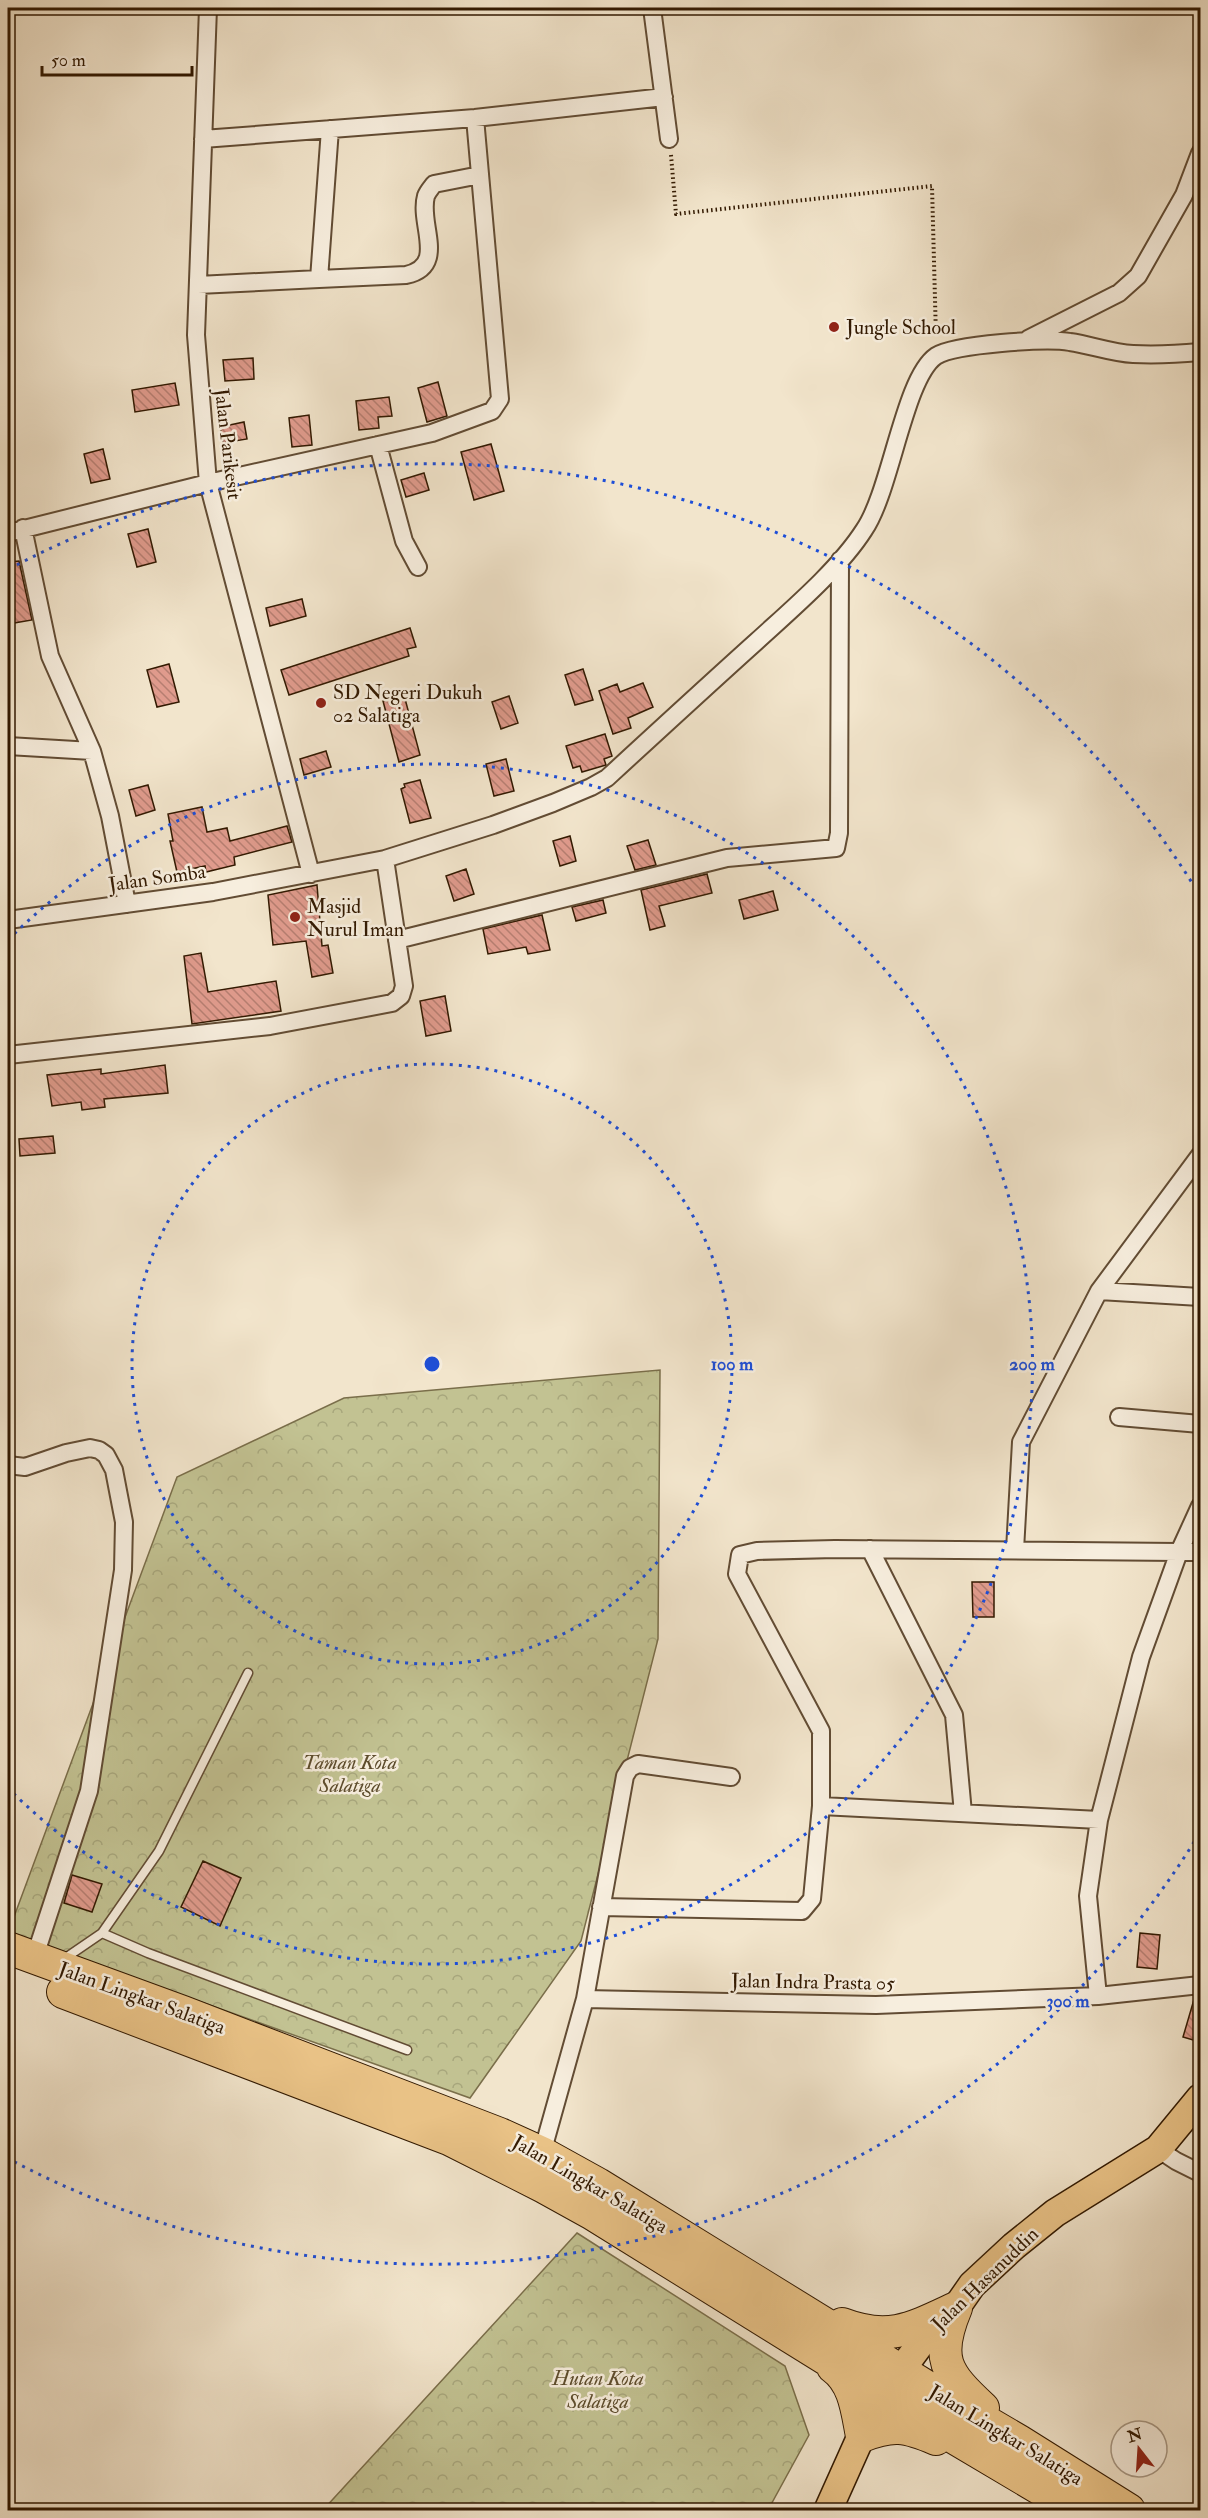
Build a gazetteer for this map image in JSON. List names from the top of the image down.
{
  "streets": {
    "highway": ["Jalan Lingkar Salatiga"],
    "main road": ["Jalan Hasanuddin"],
    "street": ["Jalan Parikesit", "Jalan Somba", "Jalan Indra Prasta 05"]
  },
  "crossings": [
    ["Jalan Parikesit", "Jalan Somba"],
    ["Jalan Lingkar Salatiga", "Jalan Hasanuddin"]
  ],
  "parks": ["Taman Kota Salatiga", "Hutan Kota Salatiga"],
  "places": ["Jungle School", "SD Negeri Dukuh 02 Salatiga", "Masjid Nurul Iman"],
  "scale_bar": "50 m",
  "north": "top",
  "rings": ["100 m", "200 m", "300 m"]
}
